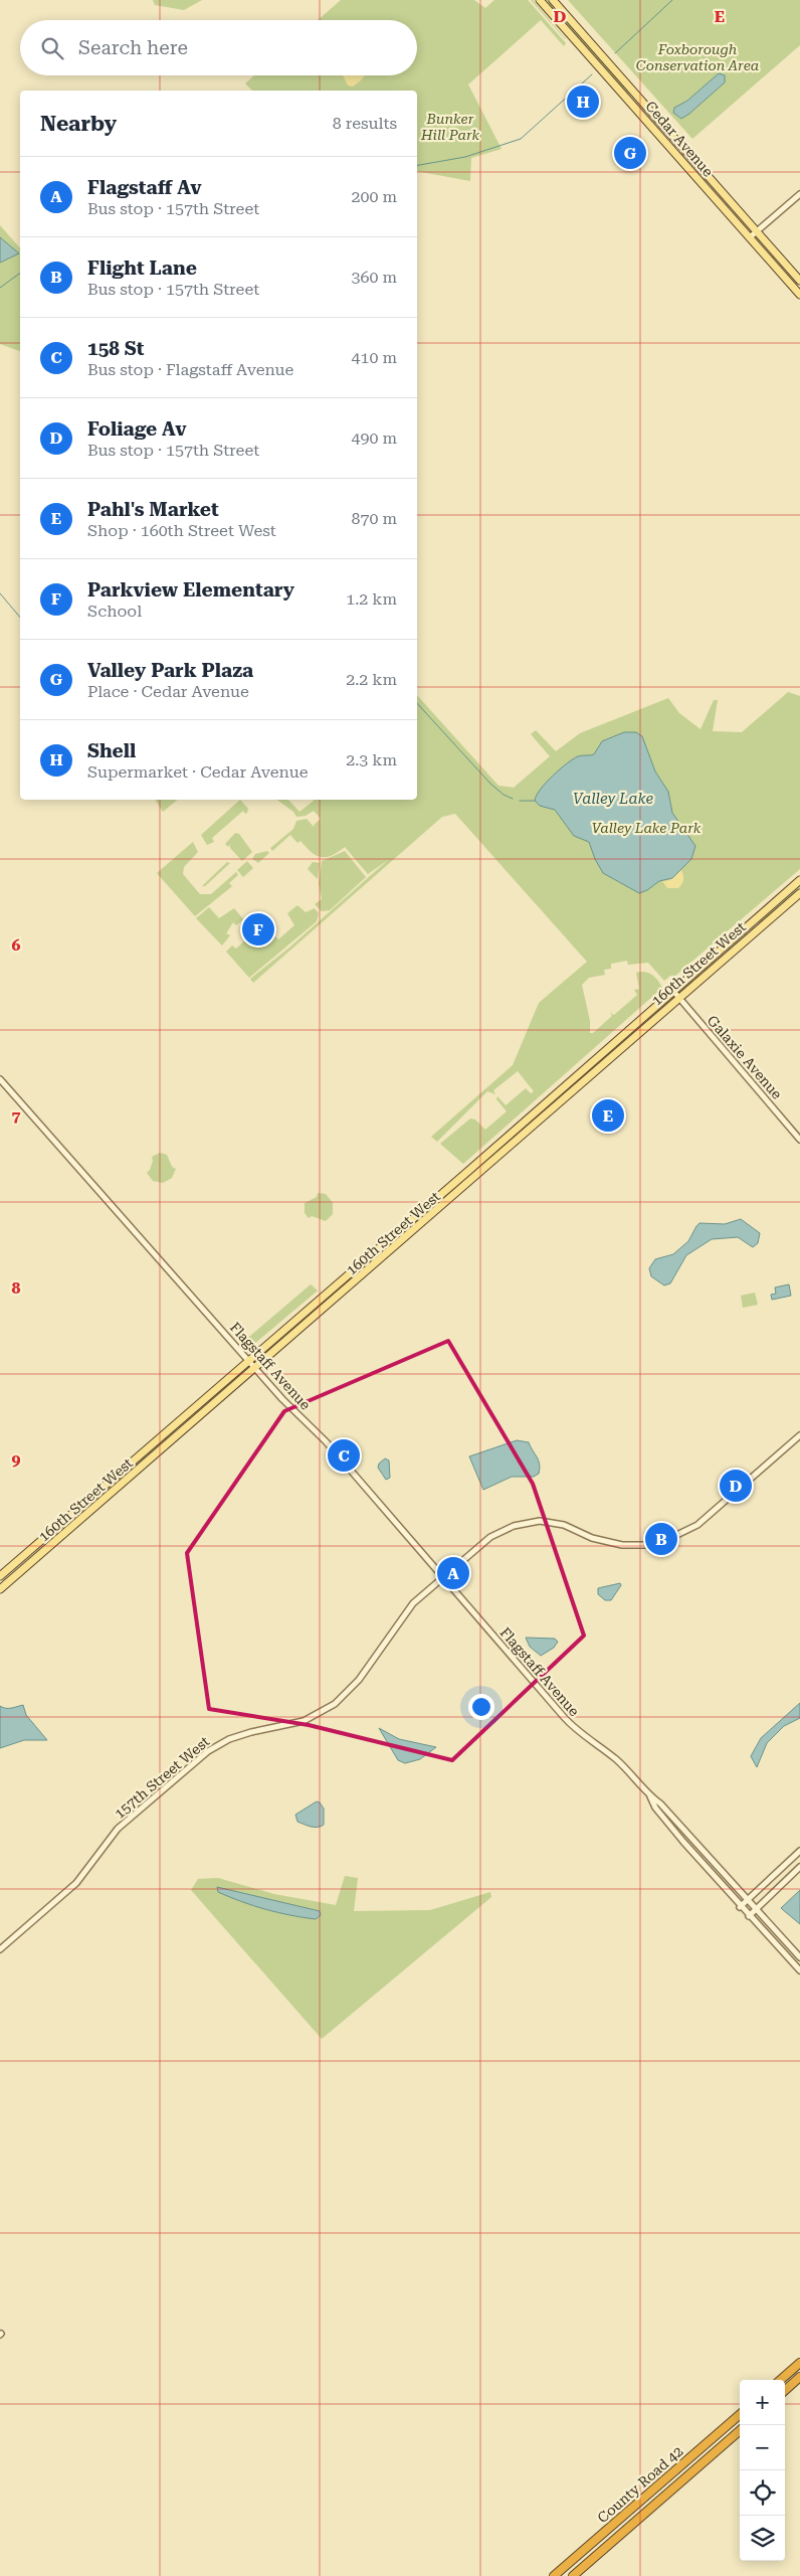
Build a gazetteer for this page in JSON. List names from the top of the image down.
{
  "streets": {
    "highway": ["County Road 42"],
    "main road": ["Cedar Avenue", "160th Street West"],
    "street": ["Galaxie Avenue", "Flagstaff Avenue", "157th Street West"]
  },
  "crossings": [
    ["160th Street West", "Galaxie Avenue"],
    ["160th Street West", "Flagstaff Avenue"],
    ["Flagstaff Avenue", "157th Street West"]
  ],
  "water": ["Valley Lake"],
  "parks": ["Foxborough Conservation Area", "Bunker Hill Park", "Valley Lake Park"],
  "page": {
    "search": "Search here",
    "pins": [
      "H",
      "G",
      "F",
      "E",
      "C",
      "D",
      "B",
      "A"
    ],
    "heading": ["Nearby", "8 results"],
    "list": [
      {
        "mark": "A",
        "name": "Flagstaff Av",
        "note": "Bus stop · 157th Street",
        "value": "200 m"
      },
      {
        "mark": "B",
        "name": "Flight Lane",
        "note": "Bus stop · 157th Street",
        "value": "360 m"
      },
      {
        "mark": "C",
        "name": "158 St",
        "note": "Bus stop · Flagstaff Avenue",
        "value": "410 m"
      },
      {
        "mark": "D",
        "name": "Foliage Av",
        "note": "Bus stop · 157th Street",
        "value": "490 m"
      },
      {
        "mark": "E",
        "name": "Pahl's Market",
        "note": "Shop · 160th Street West",
        "value": "870 m"
      },
      {
        "mark": "F",
        "name": "Parkview Elementary",
        "note": "School",
        "value": "1.2 km"
      },
      {
        "mark": "G",
        "name": "Valley Park Plaza",
        "note": "Place · Cedar Avenue",
        "value": "2.2 km"
      },
      {
        "mark": "H",
        "name": "Shell",
        "note": "Supermarket · Cedar Avenue",
        "value": "2.3 km"
      }
    ],
    "map_buttons": ["+", "−"]
  },
  "grid": {
    "columns": ["D", "E"],
    "rows": [
      "6",
      "7",
      "8",
      "9"
    ]
  }
}
